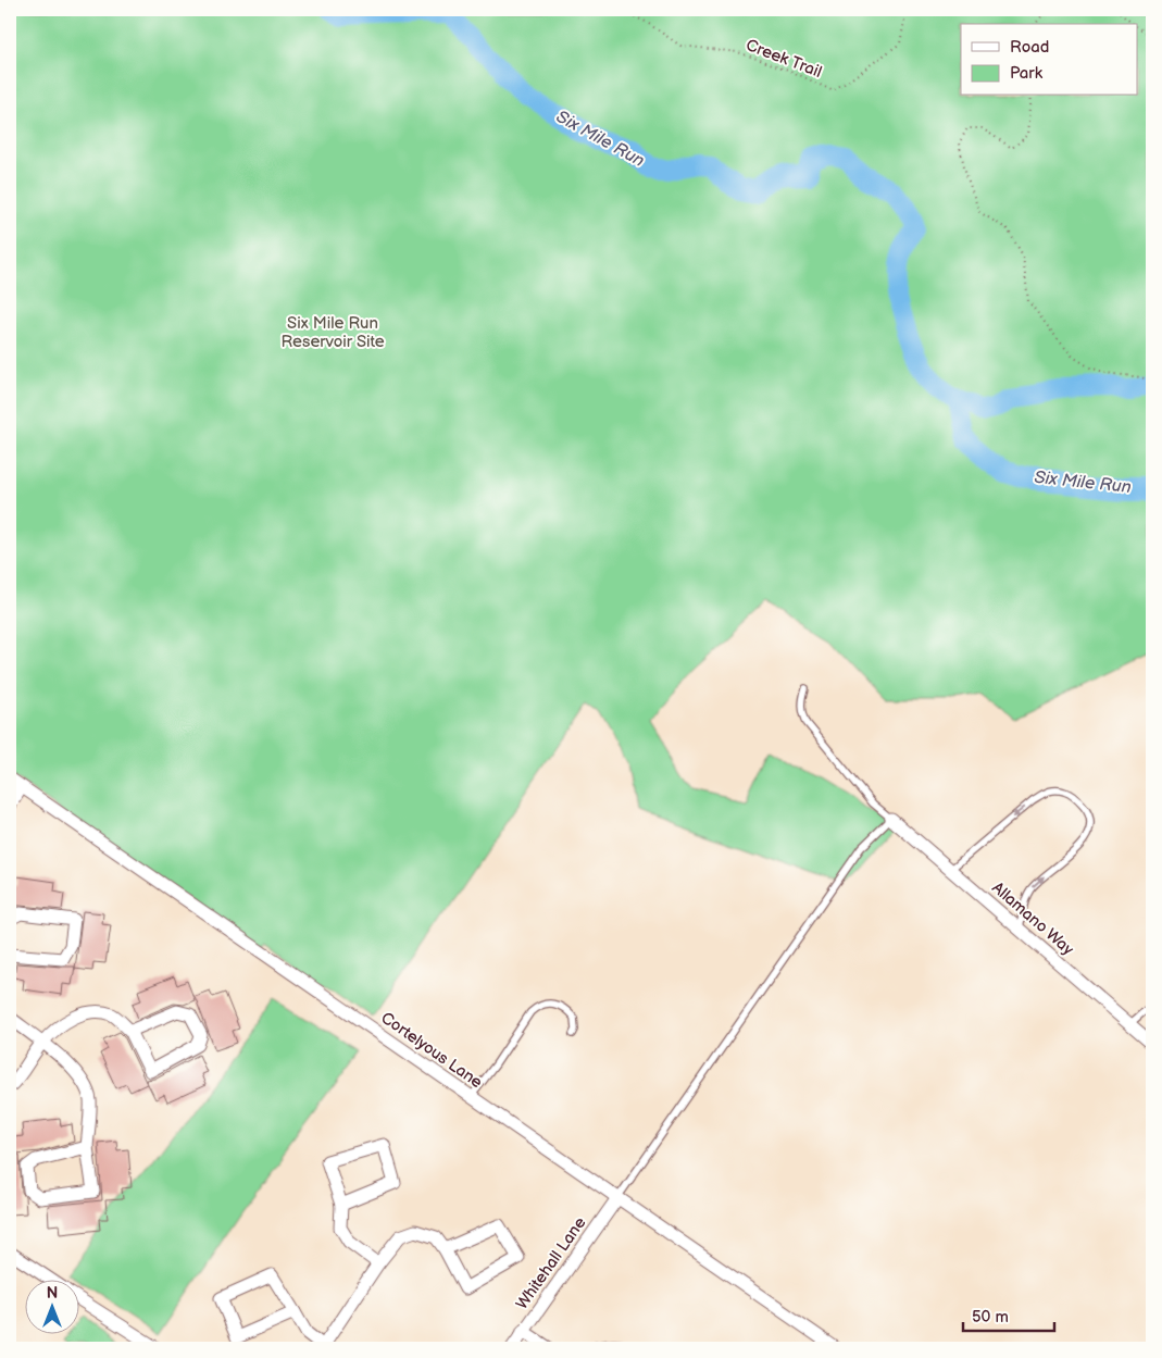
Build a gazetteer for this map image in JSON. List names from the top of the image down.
{
  "streets": {
    "street": ["Allamano Way", "Cortelyous Lane", "Whitehall Lane"],
    "path": ["Creek Trail"]
  },
  "crossings": [
    ["Cortelyous Lane", "Whitehall Lane"]
  ],
  "water": ["Six Mile Run"],
  "parks": ["Six Mile Run Reservoir Site"],
  "legend": ["Road", "Park"],
  "scale_bar": "50 m",
  "north": "top"
}
